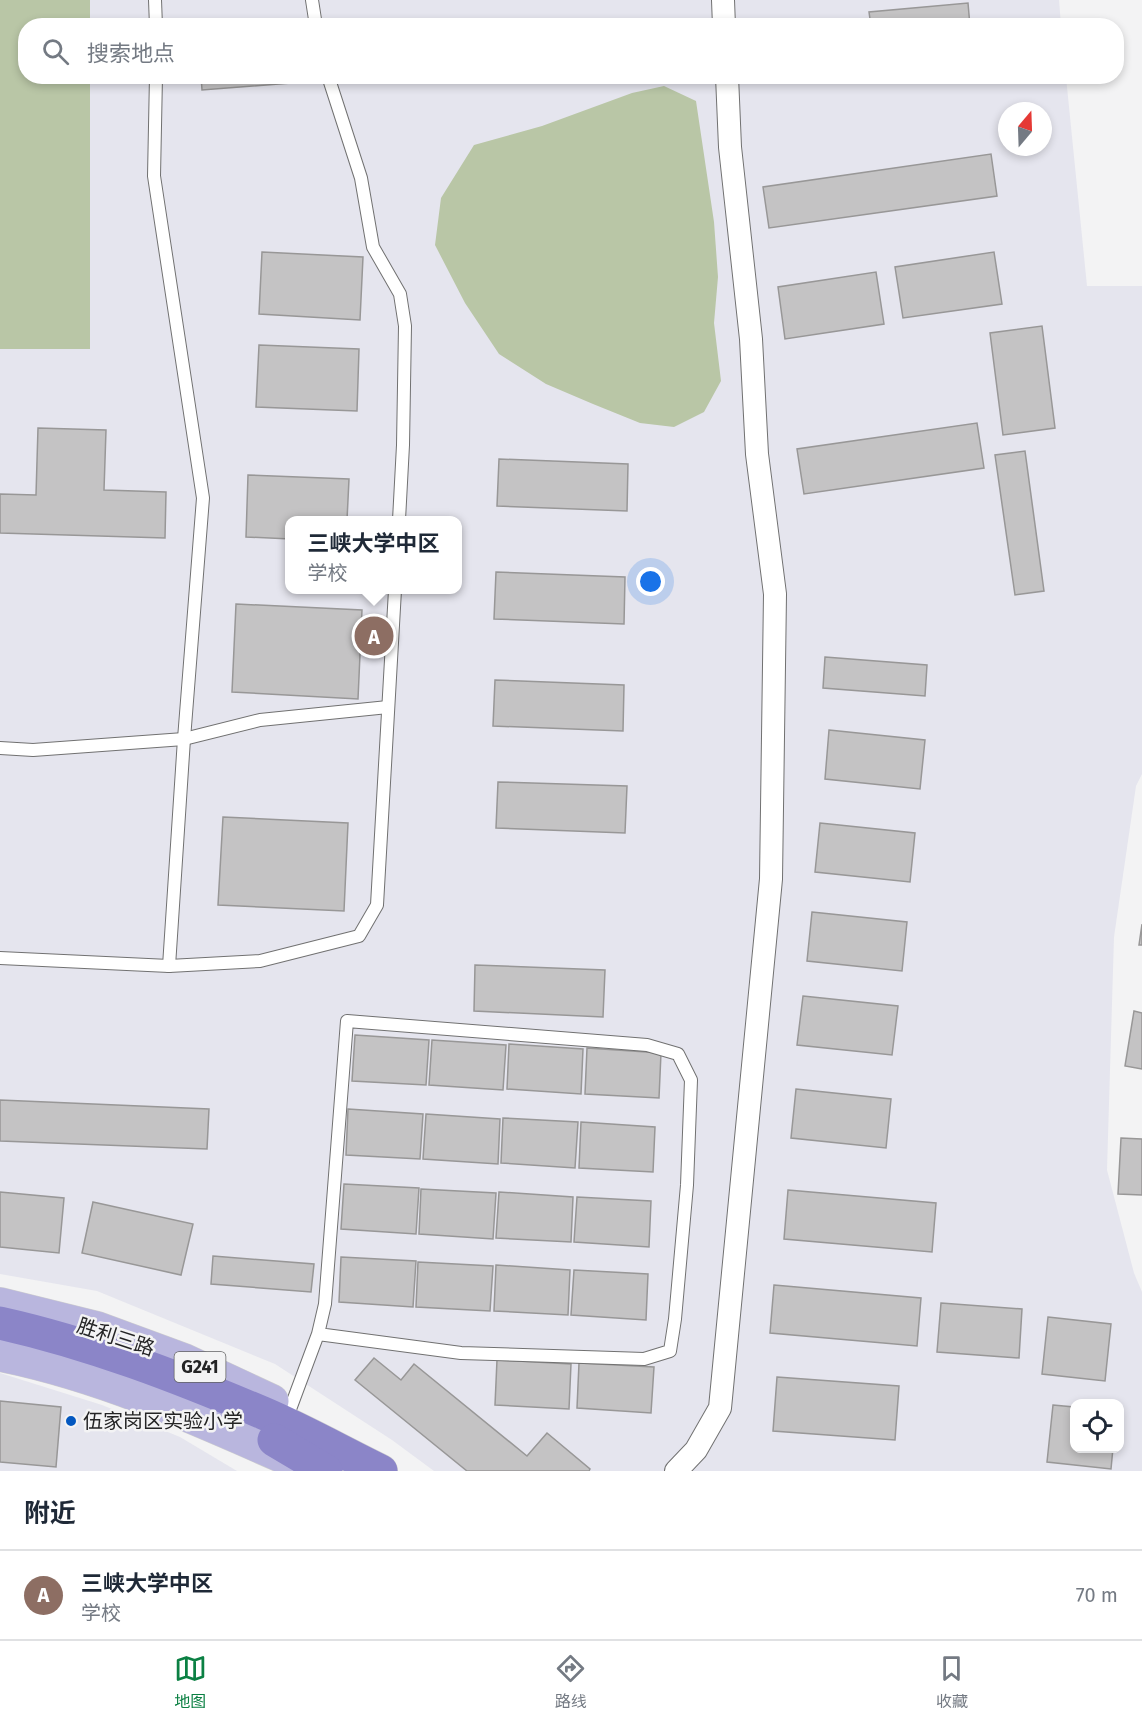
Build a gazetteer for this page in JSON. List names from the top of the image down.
{
  "streets": {
    "highway": ["G241"],
    "main road": ["胜利三路"]
  },
  "crossings": [
    ["胜利三路", "G241"]
  ],
  "places": ["伍家岗区实验小学"],
  "north": "top",
  "page": {
    "search": "搜索地点",
    "popup": ["三峡大学中区", "学校"],
    "pins": "A",
    "heading": "附近",
    "list": [
      {
        "mark": "A",
        "name": "三峡大学中区",
        "note": "学校",
        "value": "70 m"
      }
    ],
    "nav": ["地图", "路线", "收藏"]
  }
}
